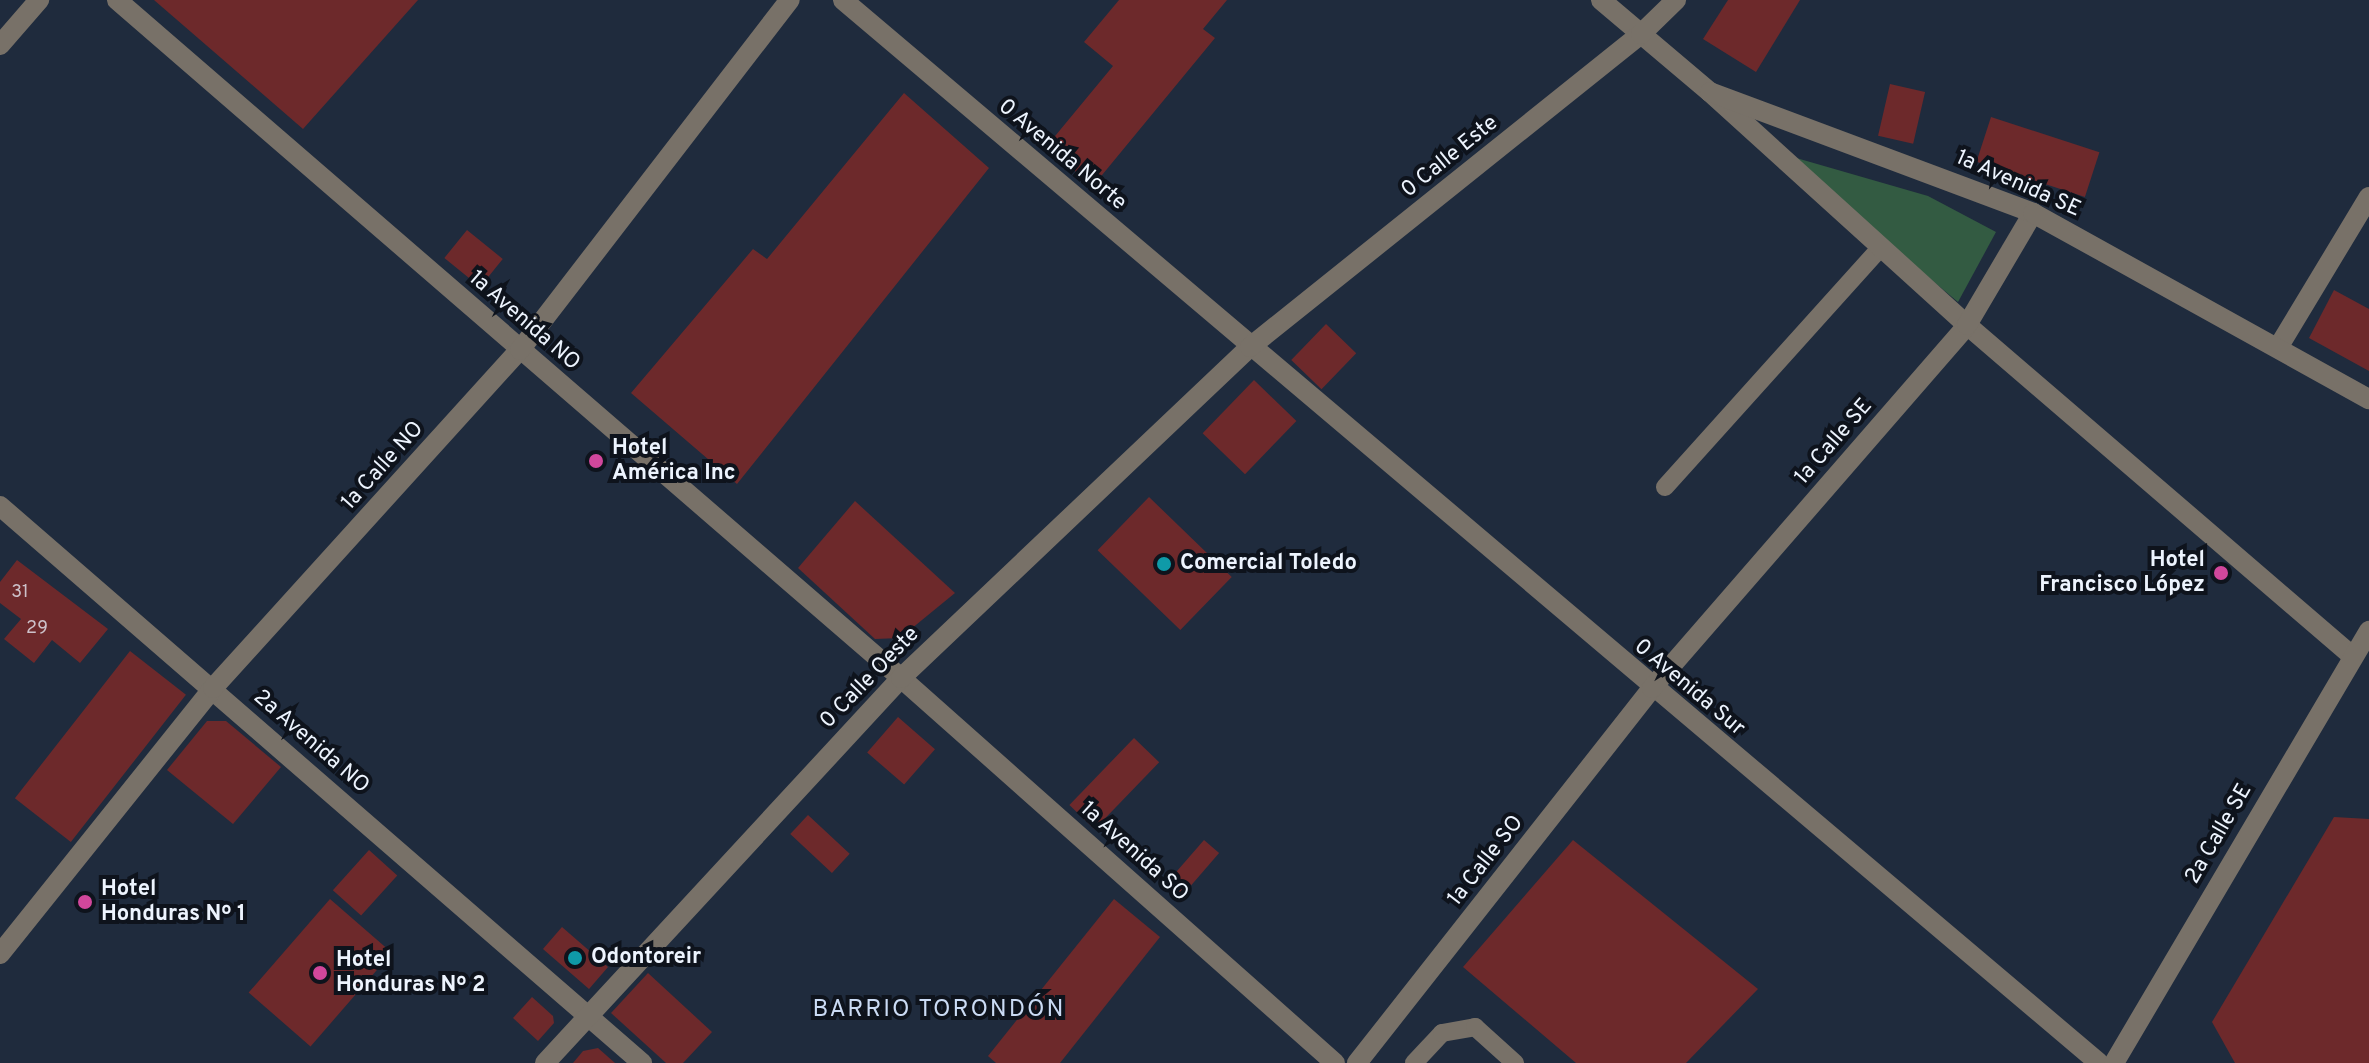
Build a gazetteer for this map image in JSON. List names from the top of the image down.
{
  "streets": {
    "street": [
      "0 Avenida Norte",
      "0 Calle Este",
      "1a Avenida SE",
      "1a Avenida NO",
      "1a Calle SE",
      "1a Calle NO",
      "0 Calle Oeste",
      "0 Avenida Sur",
      "2a Avenida NO",
      "2a Calle SE",
      "1a Avenida SO",
      "1a Calle SO"
    ]
  },
  "crossings": [
    ["0 Avenida Norte", "0 Calle Este"],
    ["0 Avenida Norte", "0 Calle Oeste"],
    ["0 Avenida Norte", "0 Avenida Sur"],
    ["0 Calle Este", "1a Avenida SE"],
    ["0 Calle Este", "0 Calle Oeste"],
    ["0 Calle Este", "0 Avenida Sur"],
    ["1a Avenida SE", "1a Calle SE"],
    ["1a Avenida NO", "1a Calle NO"],
    ["1a Avenida NO", "0 Calle Oeste"],
    ["1a Avenida NO", "1a Avenida SO"],
    ["1a Calle SE", "0 Avenida Sur"],
    ["1a Calle SE", "1a Calle SO"],
    ["1a Calle NO", "2a Avenida NO"],
    ["0 Calle Oeste", "0 Avenida Sur"],
    ["0 Calle Oeste", "2a Avenida NO"],
    ["0 Calle Oeste", "1a Avenida SO"],
    ["0 Avenida Sur", "1a Calle SO"]
  ],
  "districts": ["BARRIO TORONDÓN"],
  "places": [
    "Hotel América Inc",
    "Comercial Toledo",
    "Hotel Francisco López",
    "Hotel Honduras Nº 1",
    "Odontoreir",
    "Hotel Honduras Nº 2"
  ],
  "house_numbers": ["31", "29"]
}
